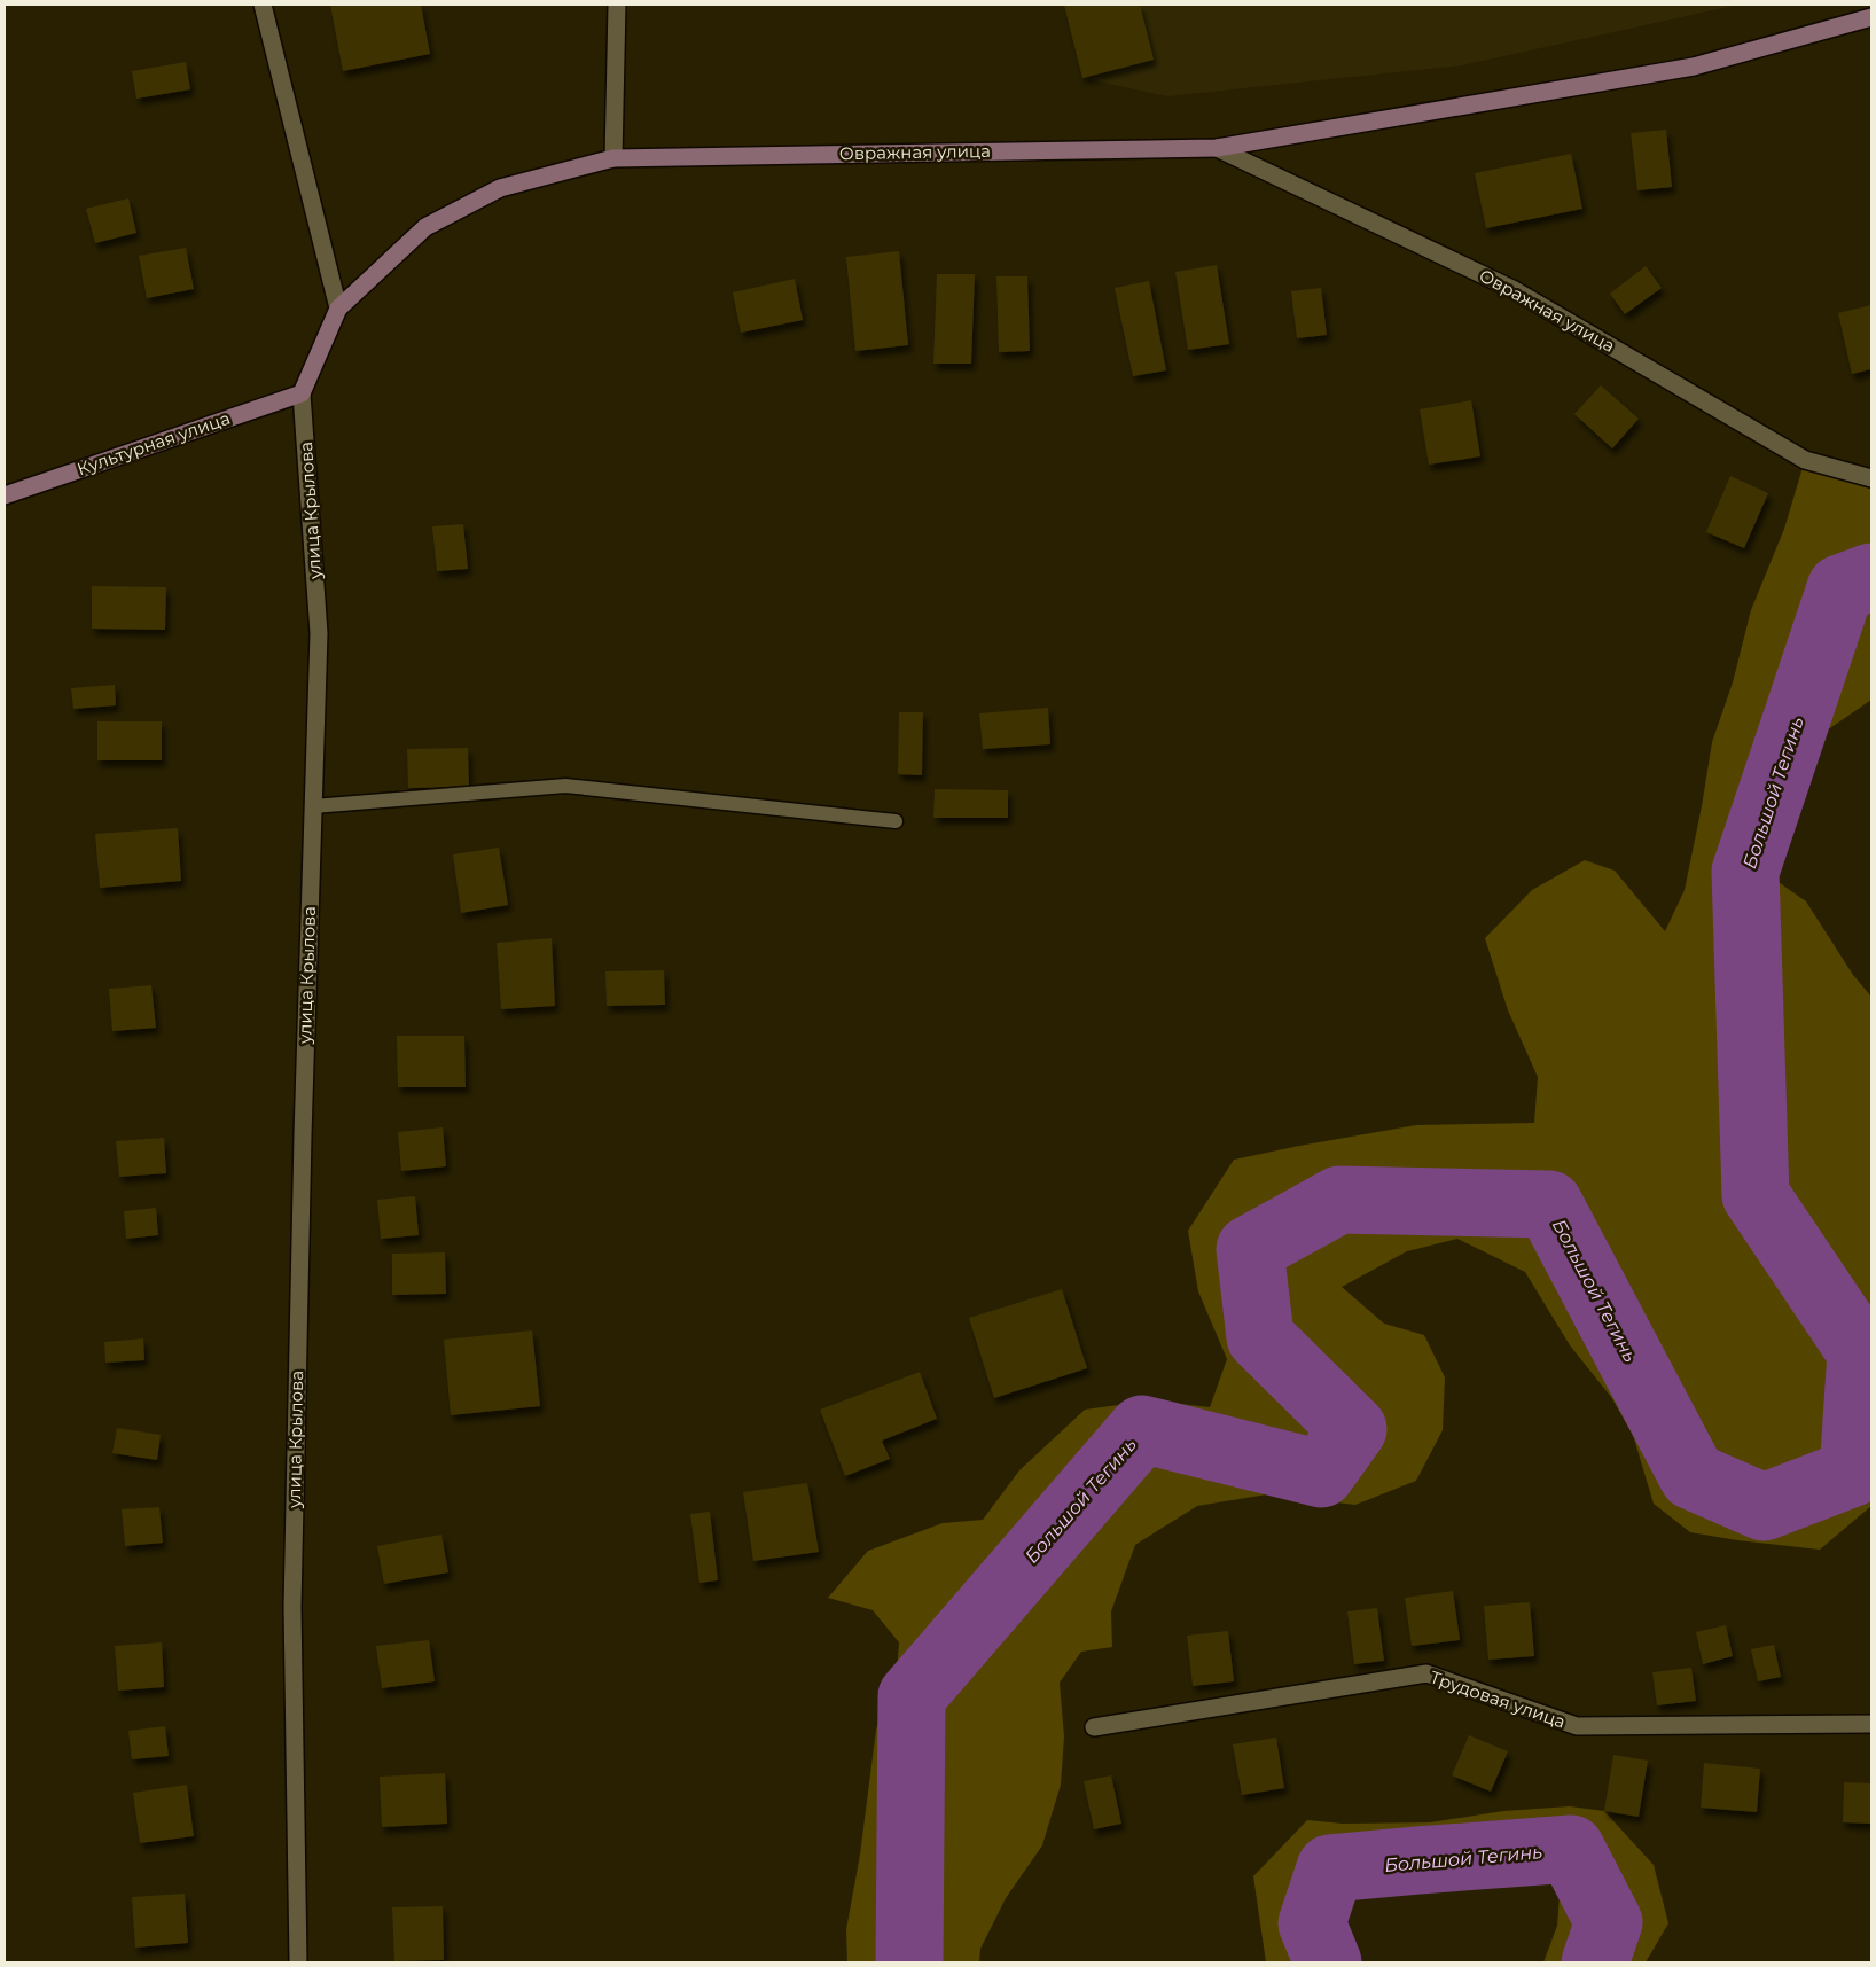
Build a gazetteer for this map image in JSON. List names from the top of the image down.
{
  "streets": {
    "street": [
      "Овражная улица",
      "Культурная улица",
      "улица Крылова",
      "Трудовая улица"
    ]
  },
  "crossings": [
    ["Овражная улица", "улица Крылова"],
    ["Культурная улица", "улица Крылова"]
  ],
  "water": ["Большой Тегинь"]
}
